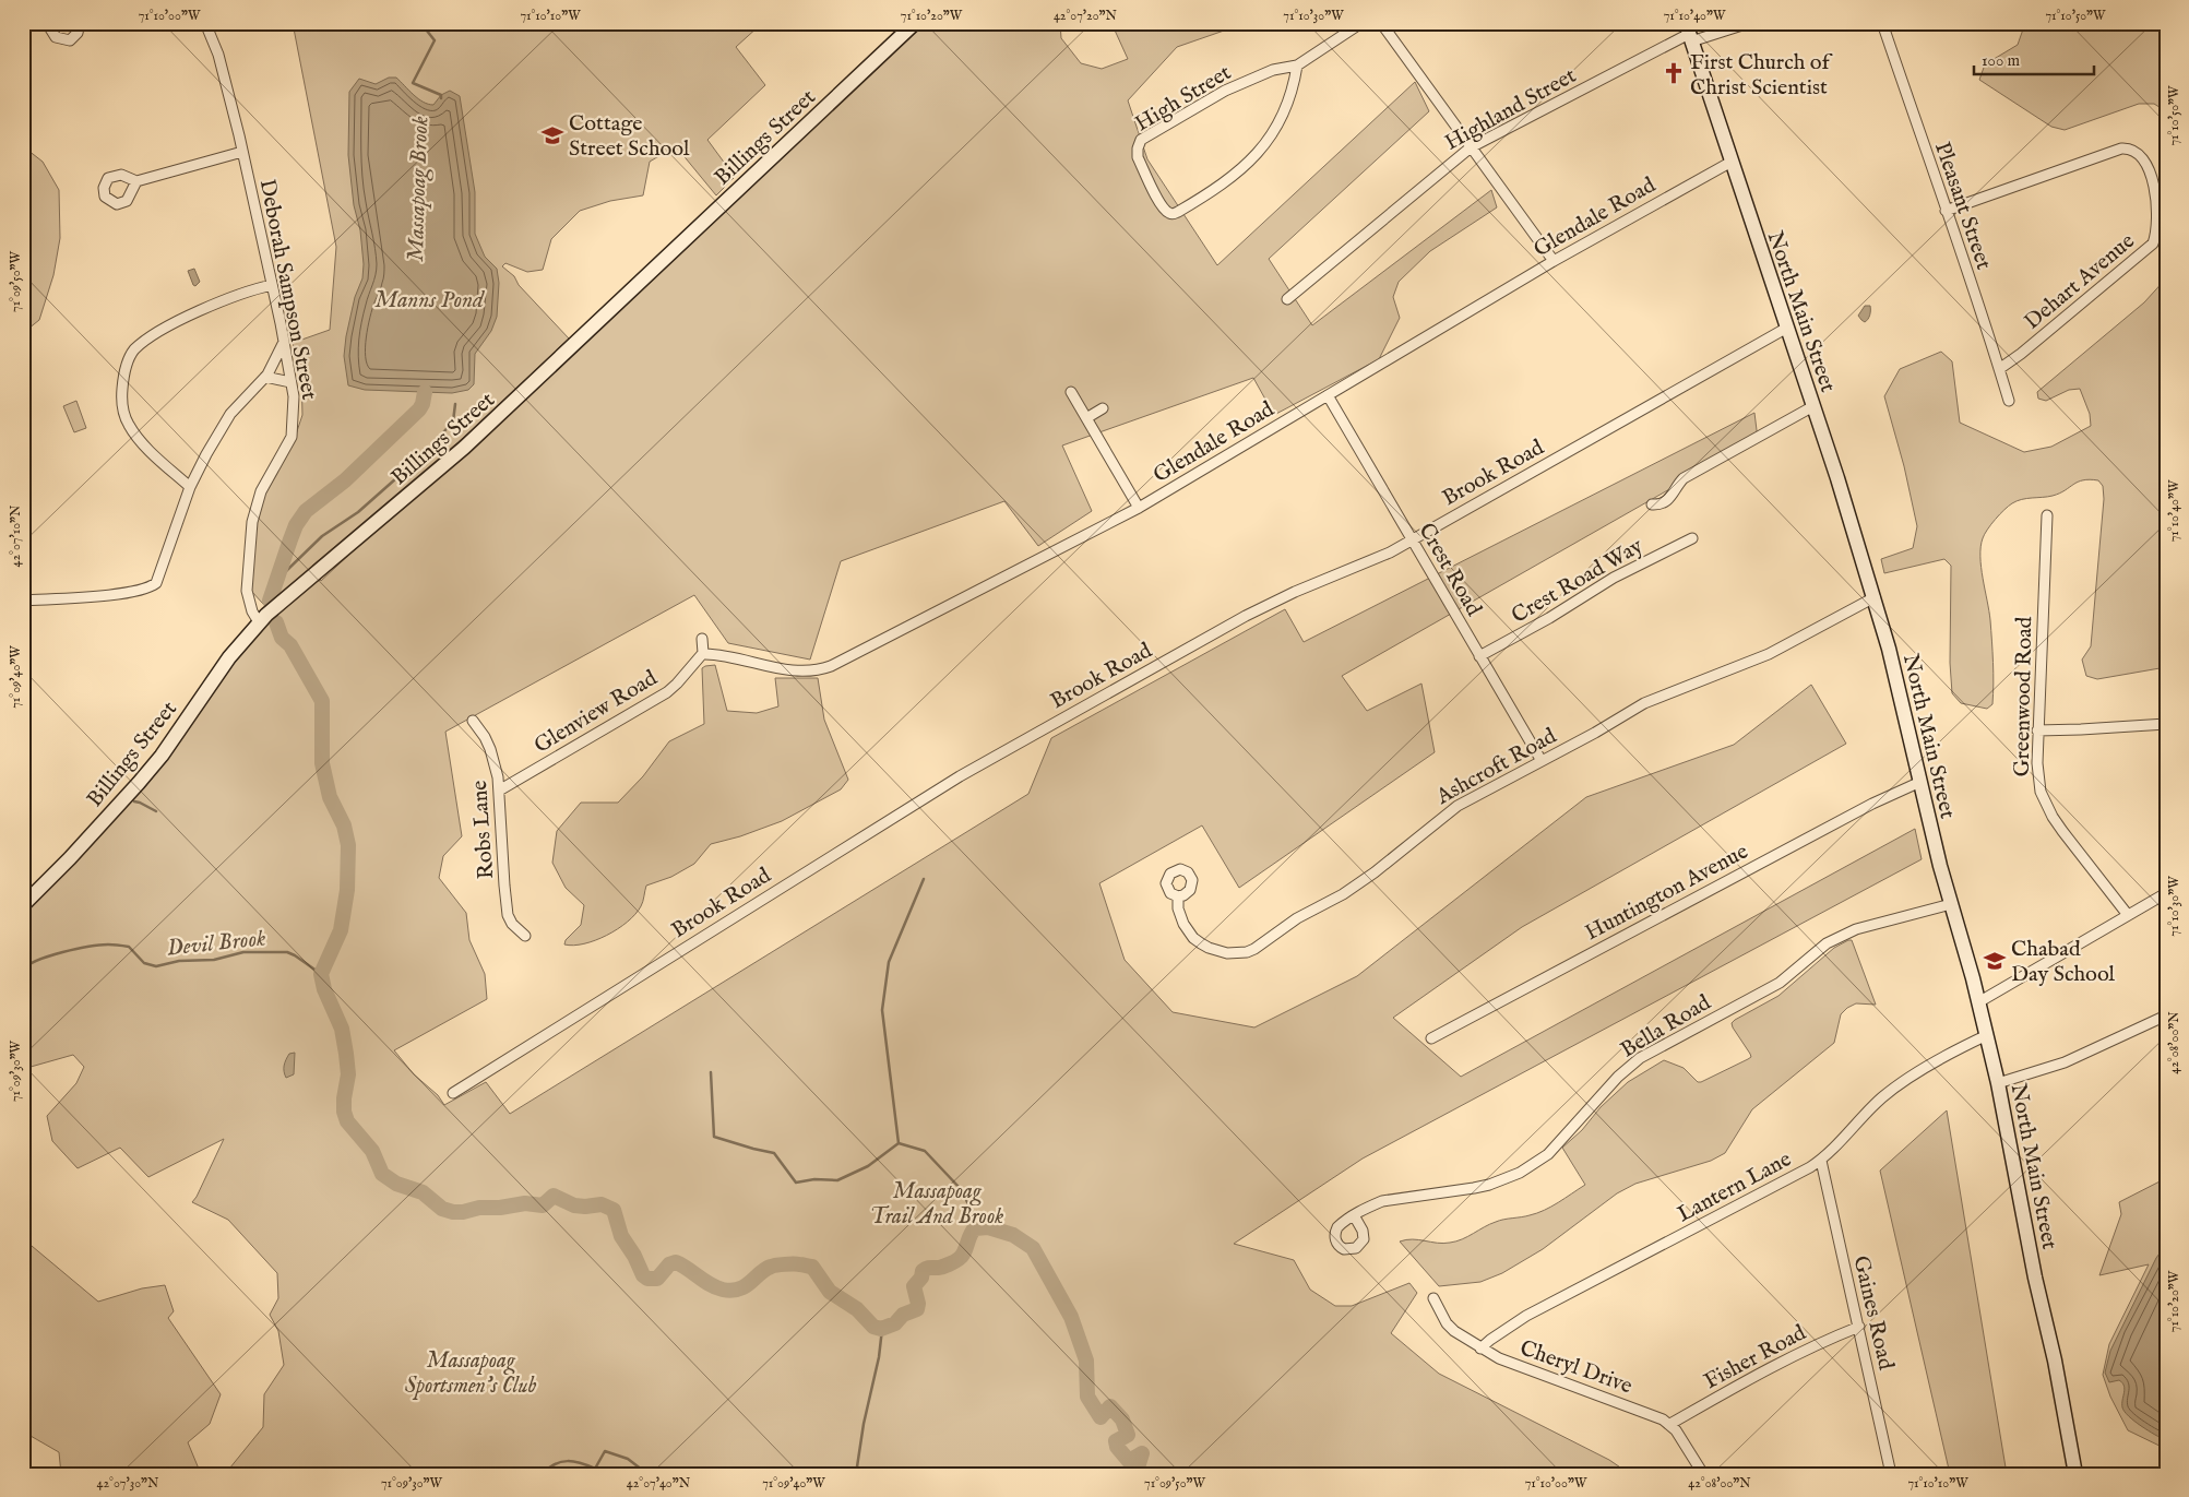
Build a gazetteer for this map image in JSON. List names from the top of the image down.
{
  "streets": {
    "main road": ["Billings Street", "North Main Street"],
    "street": [
      "High Street",
      "Highland Street",
      "Pleasant Street",
      "Glendale Road",
      "Dehart Avenue",
      "Deborah Sampson Street",
      "Brook Road",
      "Crest Road",
      "Crest Road Way",
      "Greenwood Road",
      "Glenview Road",
      "Ashcroft Road",
      "Robs Lane",
      "Huntington Avenue",
      "Bella Road",
      "Lantern Lane",
      "Gaines Road",
      "Fisher Road",
      "Cheryl Drive"
    ]
  },
  "crossings": [
    ["Highland Street", "North Main Street"],
    ["Billings Street", "Deborah Sampson Street"],
    ["Pleasant Street", "Dehart Avenue"],
    ["Glendale Road", "North Main Street"],
    ["Glendale Road", "Crest Road"],
    ["Glendale Road", "Glenview Road"],
    ["North Main Street", "Brook Road"],
    ["North Main Street", "Ashcroft Road"],
    ["North Main Street", "Huntington Avenue"],
    ["North Main Street", "Bella Road"],
    ["North Main Street", "Lantern Lane"],
    ["Brook Road", "Crest Road"],
    ["Crest Road", "Crest Road Way"],
    ["Crest Road", "Ashcroft Road"],
    ["Glenview Road", "Robs Lane"],
    ["Lantern Lane", "Gaines Road"],
    ["Lantern Lane", "Cheryl Drive"],
    ["Gaines Road", "Fisher Road"],
    ["Fisher Road", "Cheryl Drive"]
  ],
  "water": ["Massapoag Brook", "Manns Pond", "Devil Brook"],
  "parks": ["Massapoag Trail And Brook", "Massapoag Sportsmen's Club"],
  "places": {
    "church": ["First Church of Christ Scientist"],
    "school or university": ["Cottage Street School", "Chabad Day School"]
  },
  "scale_bar": "100 m",
  "coordinates": [
    "71°10'00\"W",
    "71°10'10\"W",
    "71°10'20\"W",
    "42°07'20\"N",
    "71°10'30\"W",
    "71°10'40\"W",
    "71°10'50\"W",
    "71°09'50\"W",
    "42°07'10\"N",
    "71°09'40\"W",
    "42°08'00\"N",
    "71°09'30\"W",
    "42°07'30\"N",
    "42°07'40\"N"
  ]
}
